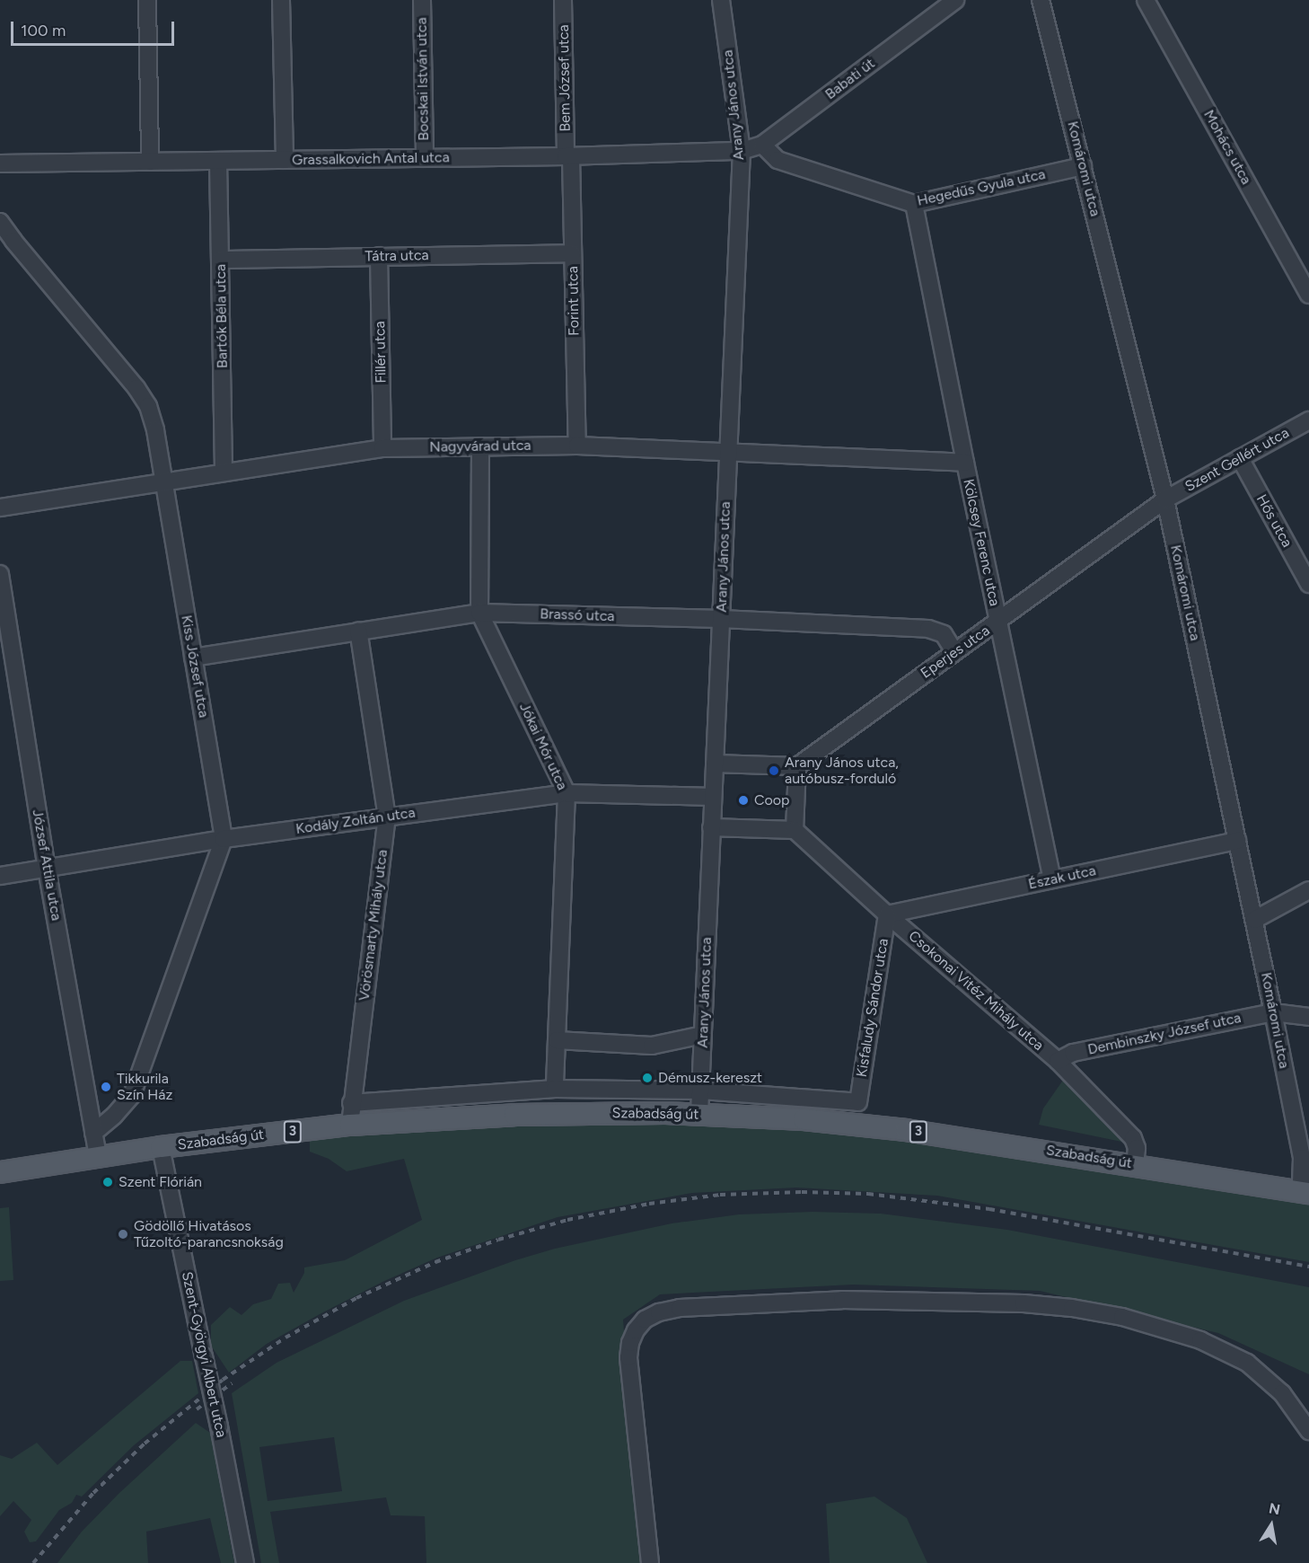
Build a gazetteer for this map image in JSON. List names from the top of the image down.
{
  "streets": {
    "main road": ["Szabadság út", "3"],
    "street": [
      "Bem József utca",
      "Bocskai István utca",
      "Babati út",
      "Arany János utca",
      "Mohács utca",
      "Grassalkovich Antal utca",
      "Komáromi utca",
      "Hegedűs Gyula utca",
      "Tátra utca",
      "Forint utca",
      "Bartók Béla utca",
      "Fillér utca",
      "Nagyvárad utca",
      "Szent Gellért utca",
      "Hős utca",
      "Kölcsey Ferenc utca",
      "Brassó utca",
      "Eperjes utca",
      "Kiss József utca",
      "Jókai Mór utca",
      "Kodály Zoltán utca",
      "József Attila utca",
      "Észak utca",
      "Vörösmarty Mihály utca",
      "Csokonai Vitéz Mihály utca",
      "Kisfaludy Sándor utca",
      "Dembinszky József utca",
      "Szent-Györgyi Albert utca"
    ]
  },
  "crossings": [
    ["Bem József utca", "Grassalkovich Antal utca"],
    ["Bem József utca", "Forint utca"],
    ["Bocskai István utca", "Grassalkovich Antal utca"],
    ["Babati út", "Arany János utca"],
    ["Babati út", "Grassalkovich Antal utca"],
    ["Babati út", "Hegedűs Gyula utca"],
    ["Arany János utca", "Grassalkovich Antal utca"],
    ["Arany János utca", "Nagyvárad utca"],
    ["Arany János utca", "Brassó utca"],
    ["Arany János utca", "Kodály Zoltán utca"],
    ["Arany János utca", "Szabadság út"],
    ["Grassalkovich Antal utca", "Forint utca"],
    ["Grassalkovich Antal utca", "Bartók Béla utca"],
    ["Komáromi utca", "Hegedűs Gyula utca"],
    ["Komáromi utca", "Szent Gellért utca"],
    ["Komáromi utca", "Eperjes utca"],
    ["Komáromi utca", "Észak utca"],
    ["Komáromi utca", "Dembinszky József utca"],
    ["Komáromi utca", "Szabadság út"],
    ["Hegedűs Gyula utca", "Kölcsey Ferenc utca"],
    ["Tátra utca", "Forint utca"],
    ["Tátra utca", "Bartók Béla utca"],
    ["Tátra utca", "Fillér utca"],
    ["Forint utca", "Nagyvárad utca"],
    ["Bartók Béla utca", "Nagyvárad utca"],
    ["Fillér utca", "Nagyvárad utca"],
    ["Nagyvárad utca", "Kölcsey Ferenc utca"],
    ["Nagyvárad utca", "Kiss József utca"],
    ["Nagyvárad utca", "Jókai Mór utca"],
    ["Szent Gellért utca", "Hős utca"],
    ["Szent Gellért utca", "Eperjes utca"],
    ["Kölcsey Ferenc utca", "Eperjes utca"],
    ["Kölcsey Ferenc utca", "Észak utca"],
    ["Brassó utca", "Eperjes utca"],
    ["Brassó utca", "Kiss József utca"],
    ["Brassó utca", "Jókai Mór utca"],
    ["Brassó utca", "Vörösmarty Mihály utca"],
    ["Kiss József utca", "Kodály Zoltán utca"],
    ["Kiss József utca", "József Attila utca"],
    ["Jókai Mór utca", "Kodály Zoltán utca"],
    ["Jókai Mór utca", "Szabadság út"],
    ["Kodály Zoltán utca", "József Attila utca"],
    ["Kodály Zoltán utca", "Vörösmarty Mihály utca"],
    ["József Attila utca", "Szabadság út"],
    ["Észak utca", "Csokonai Vitéz Mihály utca"],
    ["Észak utca", "Kisfaludy Sándor utca"],
    ["Vörösmarty Mihály utca", "Szabadság út"],
    ["Csokonai Vitéz Mihály utca", "Kisfaludy Sándor utca"],
    ["Csokonai Vitéz Mihály utca", "Dembinszky József utca"],
    ["Csokonai Vitéz Mihály utca", "Szabadság út"],
    ["Kisfaludy Sándor utca", "Szabadság út"],
    ["Szabadság út", "Szent-Györgyi Albert utca"]
  ],
  "places": [
    "Arany János utca, autóbusz-forduló",
    "Coop",
    "Démusz-kereszt",
    "Tikkurila Szín Ház",
    "Szent Flórián",
    "Gödöllő Hivatásos Tűzoltó-parancsnokság"
  ],
  "scale_bar": "100 m",
  "north": "top"
}
